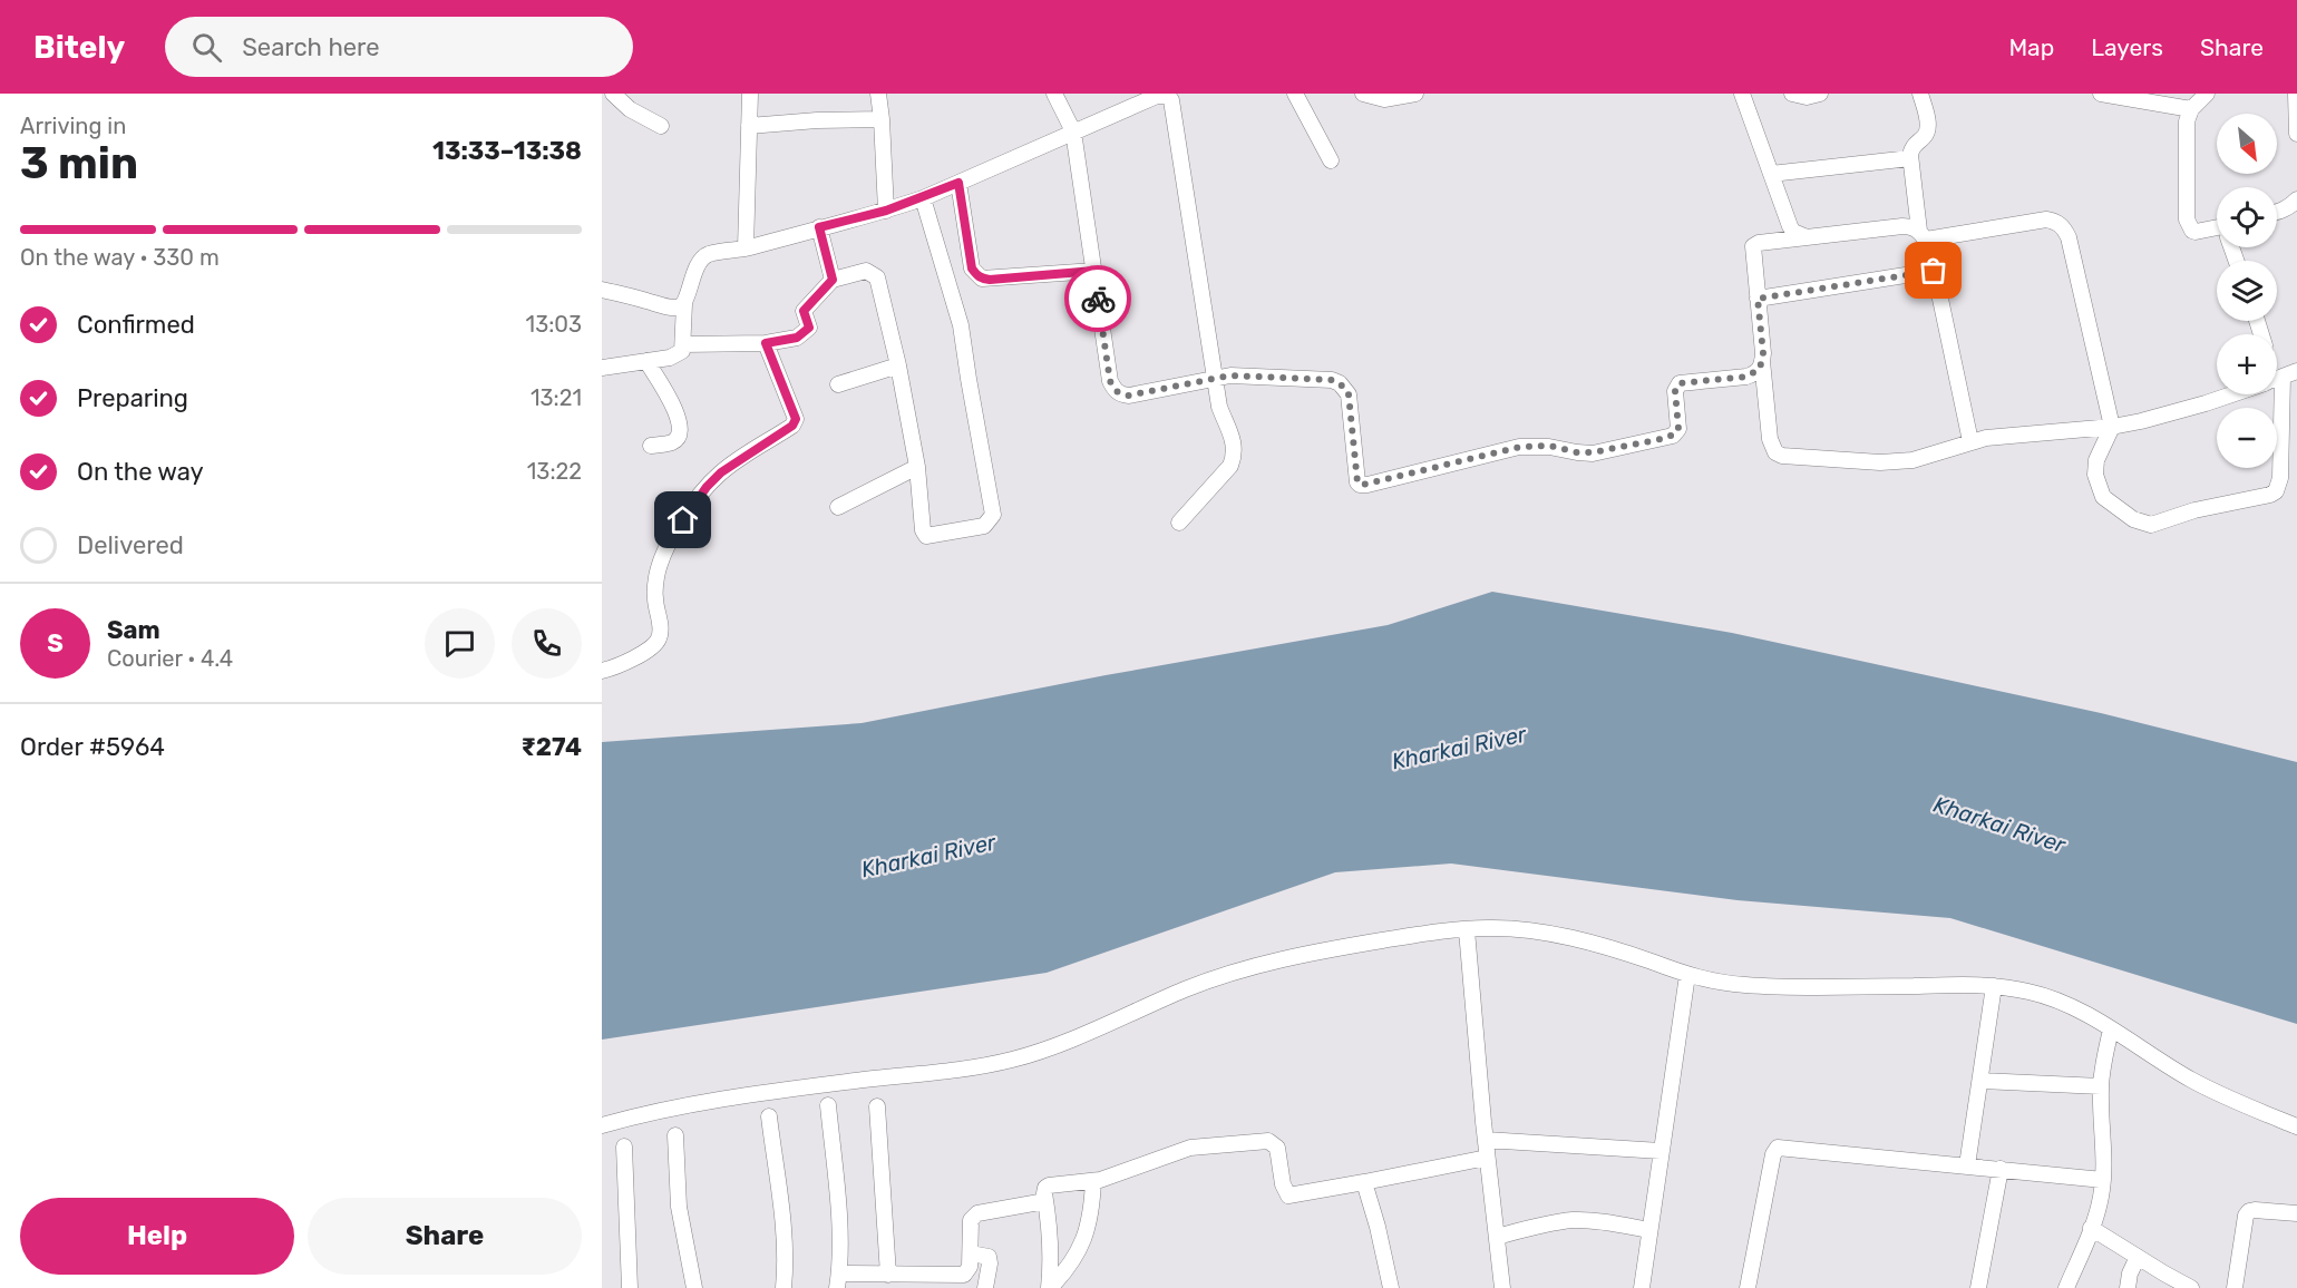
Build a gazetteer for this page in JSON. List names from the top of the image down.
{
  "water": ["Kharkai River"],
  "north": "bottom right",
  "page": {
    "header": "Bitely",
    "search": "Search here",
    "nav": ["Map", "Layers", "Share"],
    "heading": ["3 min", "Arriving in", "13:33–13:38"],
    "panel": [
      "Sam",
      "Courier · 4.4",
      "Order #5964",
      "₹274"
    ],
    "map_buttons": ["+", "−"],
    "bar": "On the way · 330 m",
    "list": [
      ["Confirmed", "13:03"],
      ["Preparing", "13:21"],
      ["On the way", "13:22"],
      "Delivered"
    ],
    "round": "S",
    "buttons": ["Help", "Share"]
  }
}
